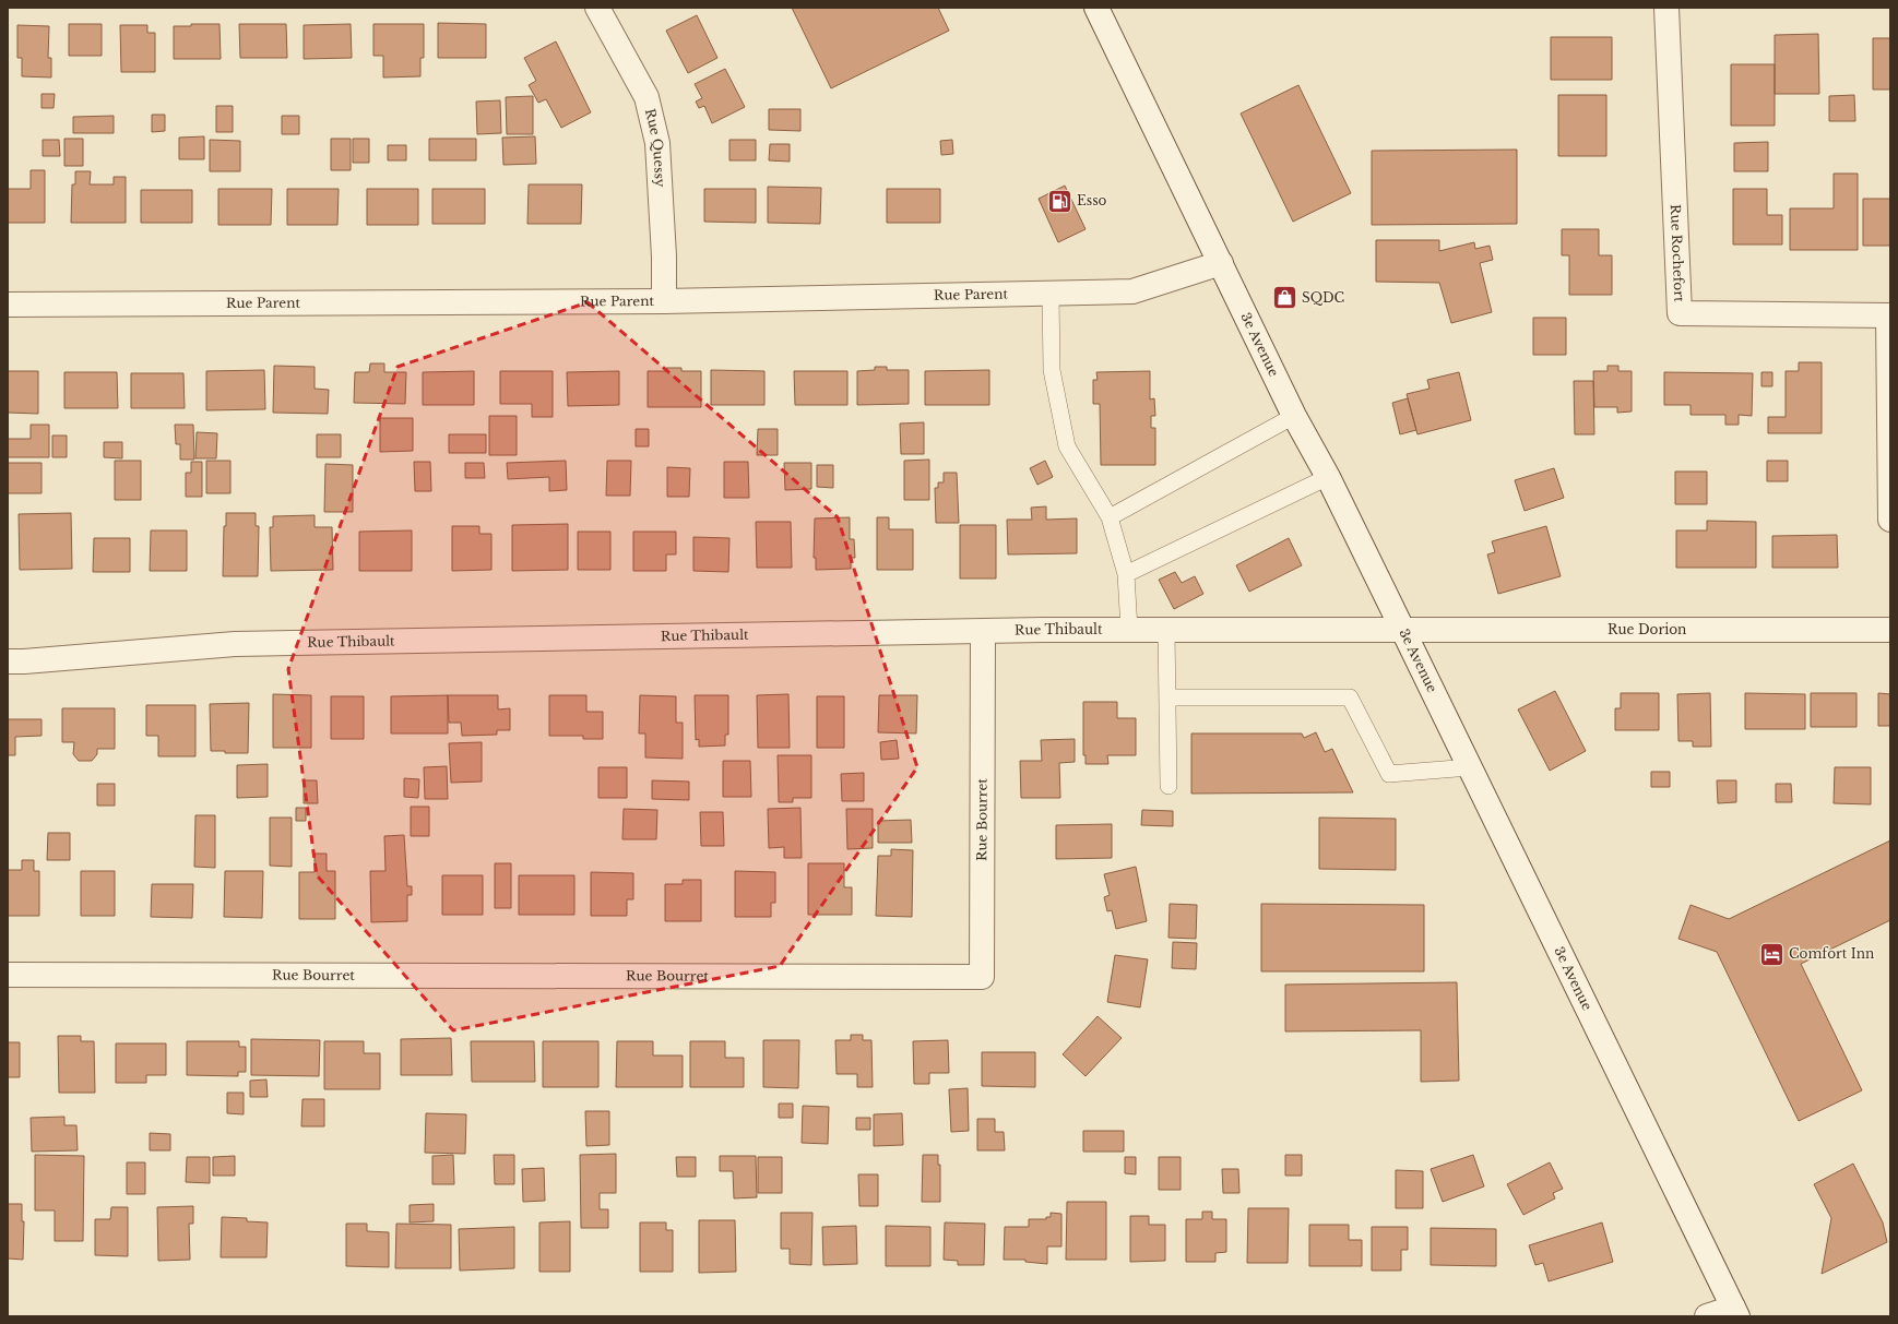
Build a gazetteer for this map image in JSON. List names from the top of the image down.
{
  "streets": {
    "street": [
      "Rue Quessy",
      "Rue Rochefort",
      "Rue Parent",
      "3e Avenue",
      "Rue Thibault",
      "Rue Dorion",
      "Rue Bourret"
    ]
  },
  "crossings": [
    ["Rue Quessy", "Rue Parent"],
    ["Rue Parent", "3e Avenue"],
    ["3e Avenue", "Rue Thibault"],
    ["3e Avenue", "Rue Dorion"],
    ["Rue Thibault", "Rue Dorion"],
    ["Rue Thibault", "Rue Bourret"]
  ],
  "places": {
    "fuel station": ["Esso"],
    "shop": ["SQDC"],
    "hotel": ["Comfort Inn"]
  }
}
